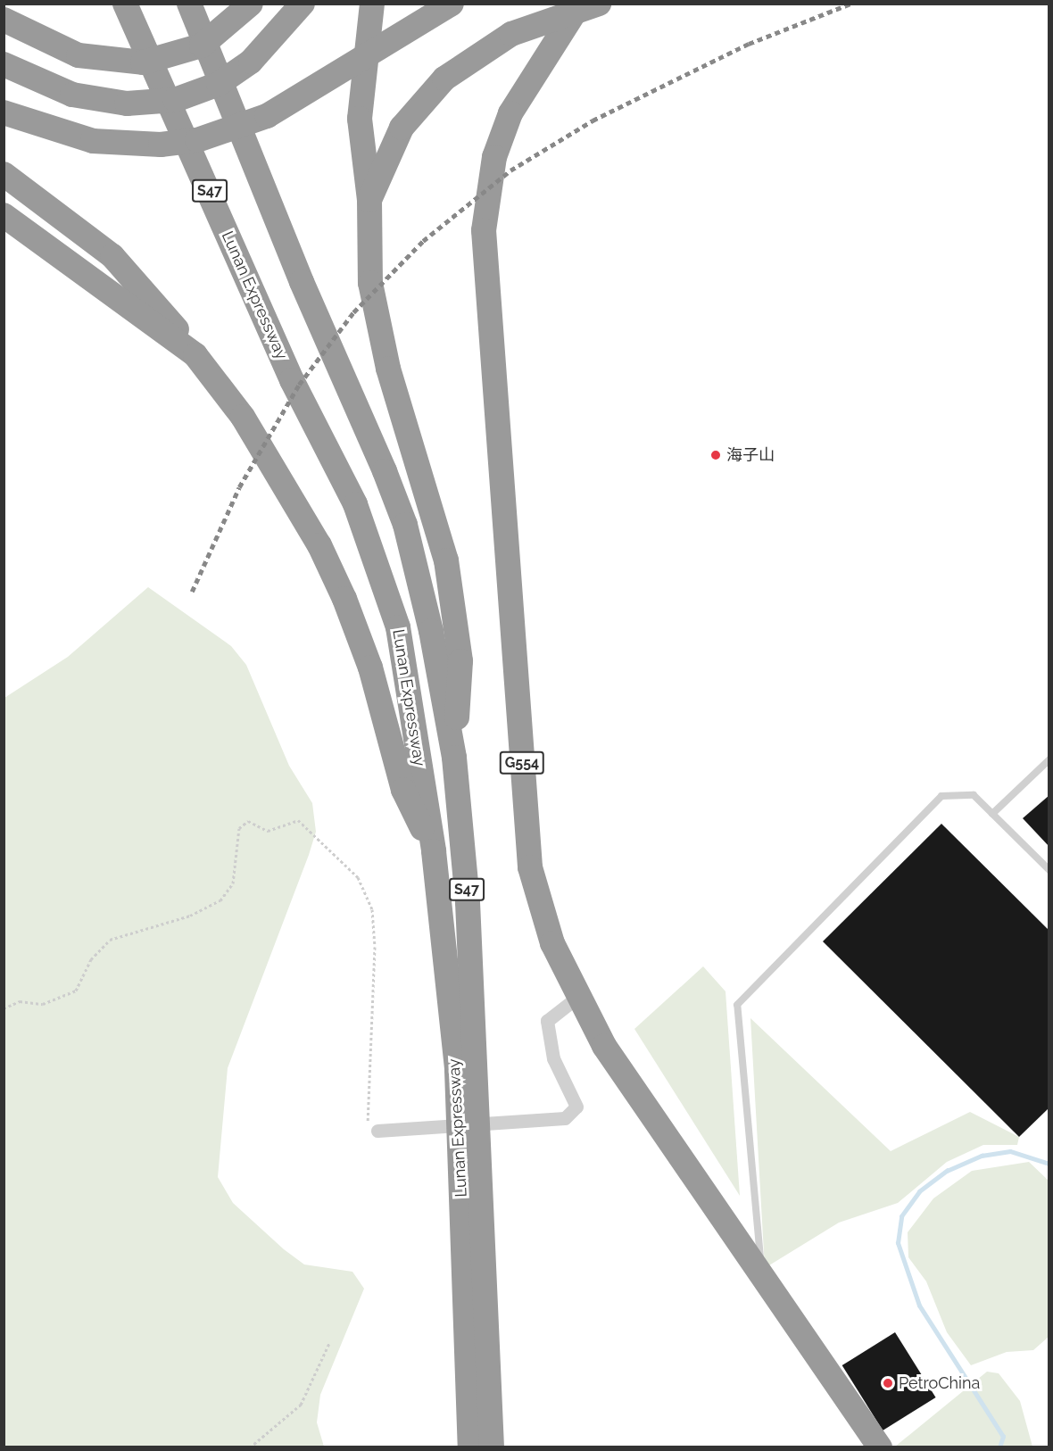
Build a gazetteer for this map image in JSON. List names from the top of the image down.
{
  "streets": {
    "highway": ["S47", "Lunan Expressway", "G554"]
  },
  "places": ["海子山", "PetroChina"]
}
